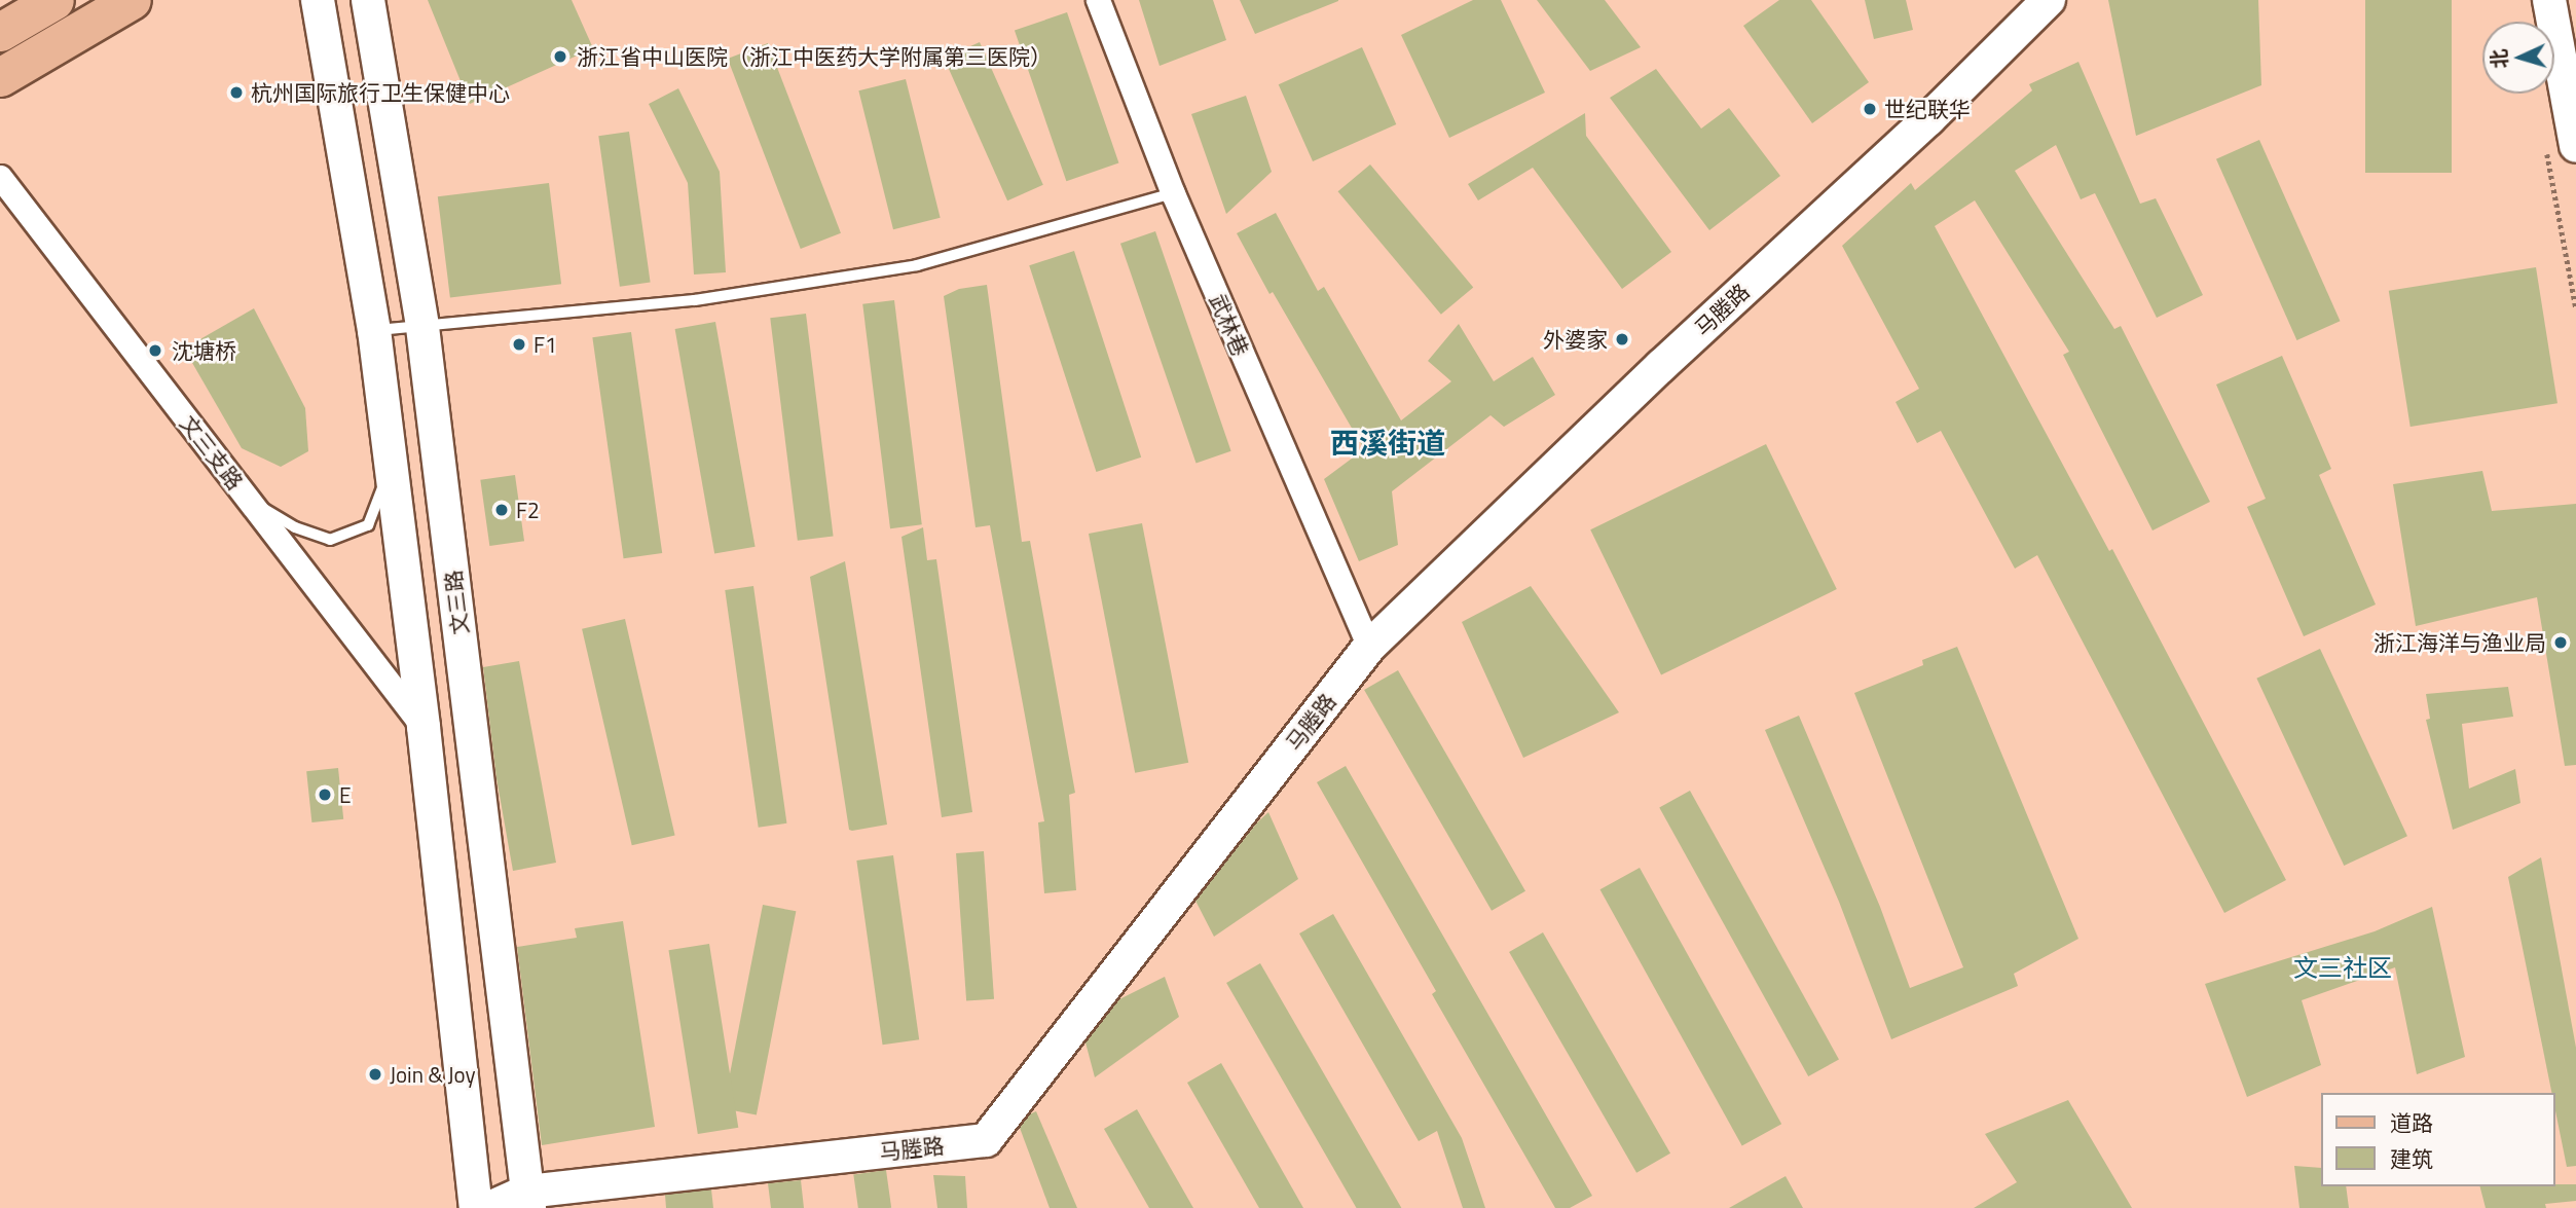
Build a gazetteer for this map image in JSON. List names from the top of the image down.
{
  "streets": {
    "main road": ["马塍路", "文三路"],
    "street": ["武林巷", "文三支路"]
  },
  "crossings": [
    ["马塍路", "武林巷"],
    ["马塍路", "文三路"]
  ],
  "districts": ["西溪街道", "文三社区"],
  "places": [
    "浙江省中山医院（浙江中医药大学附属第三医院）",
    "杭州国际旅行卫生保健中心",
    "世纪联华",
    "外婆家",
    "F1",
    "沈塘桥",
    "F2",
    "浙江海洋与渔业局",
    "E",
    "Join & Joy"
  ],
  "legend": ["道路", "建筑"],
  "north": "left"
}
